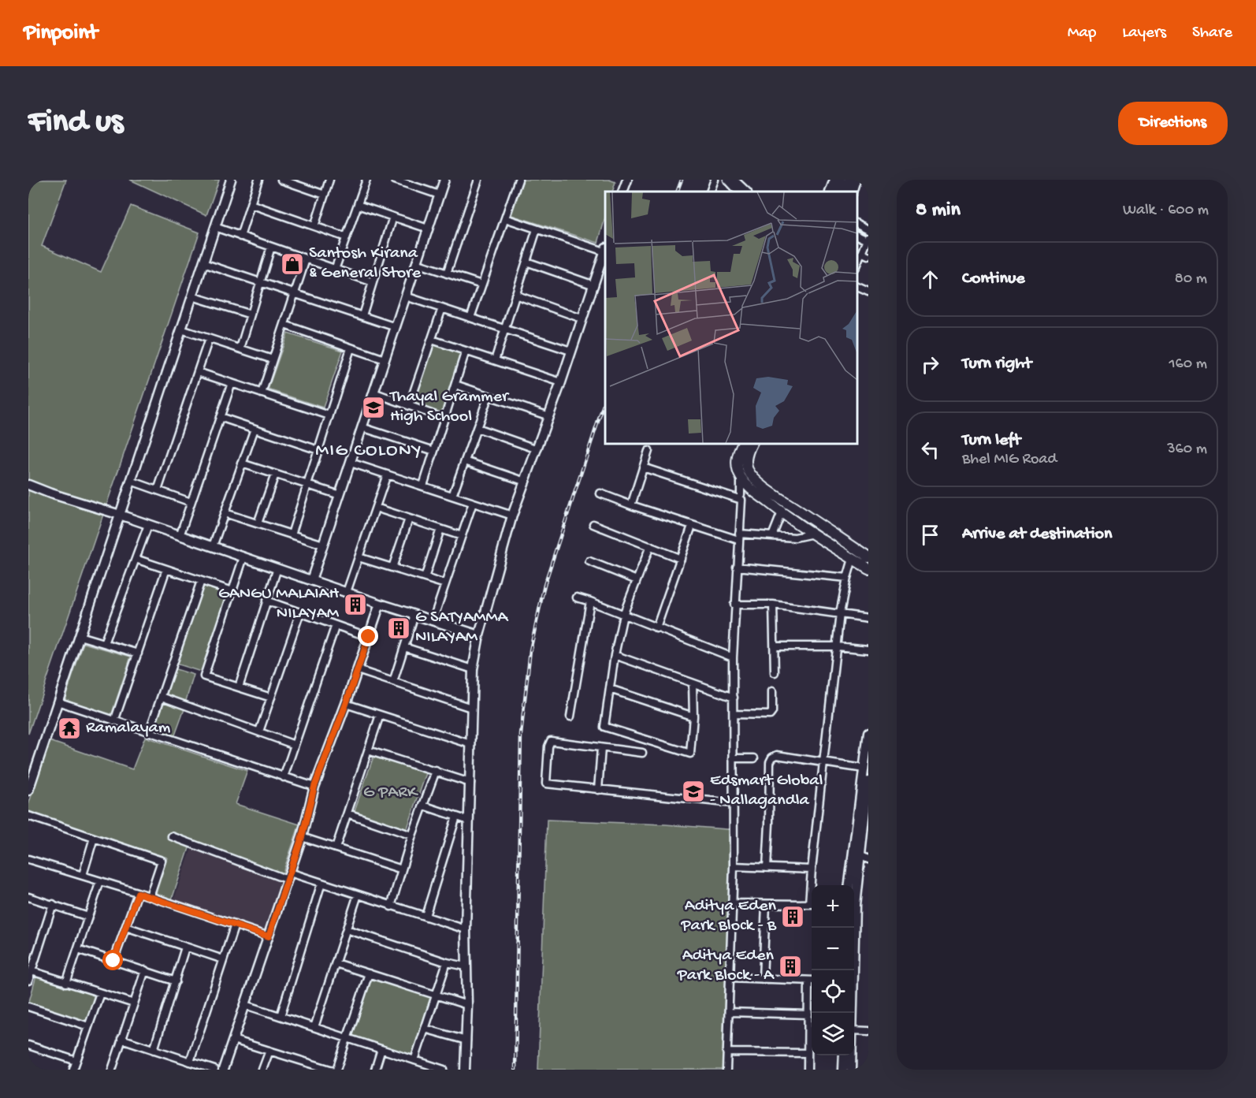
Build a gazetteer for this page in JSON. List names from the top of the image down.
{
  "districts": ["MIG COLONY"],
  "parks": ["G PARK"],
  "places": {
    "shop": ["Santosh Kirana & General Store"],
    "school or university": ["Thayal Grammer High School", "Edsmart Global - Nallagandla"],
    "building": [
      "GANGU MALAIAH NILAYAM",
      "G SATYAMMA NILAYAM",
      "Aditya Eden Park Block - B",
      "Aditya Eden Park Block - A"
    ],
    "temple": ["Ramalayam"]
  },
  "page": {
    "header": "Pinpoint",
    "nav": ["Map", "Layers", "Share"],
    "buttons": "Directions",
    "title": "Find us",
    "heading": ["8 min", "Walk · 600 m"],
    "list": [
      ["Continue", "80 m"],
      ["Turn right", "160 m"],
      ["Turn left", "Bhel MIG Road", "360 m"],
      "Arrive at destination"
    ],
    "map_buttons": ["+", "−"]
  }
}
